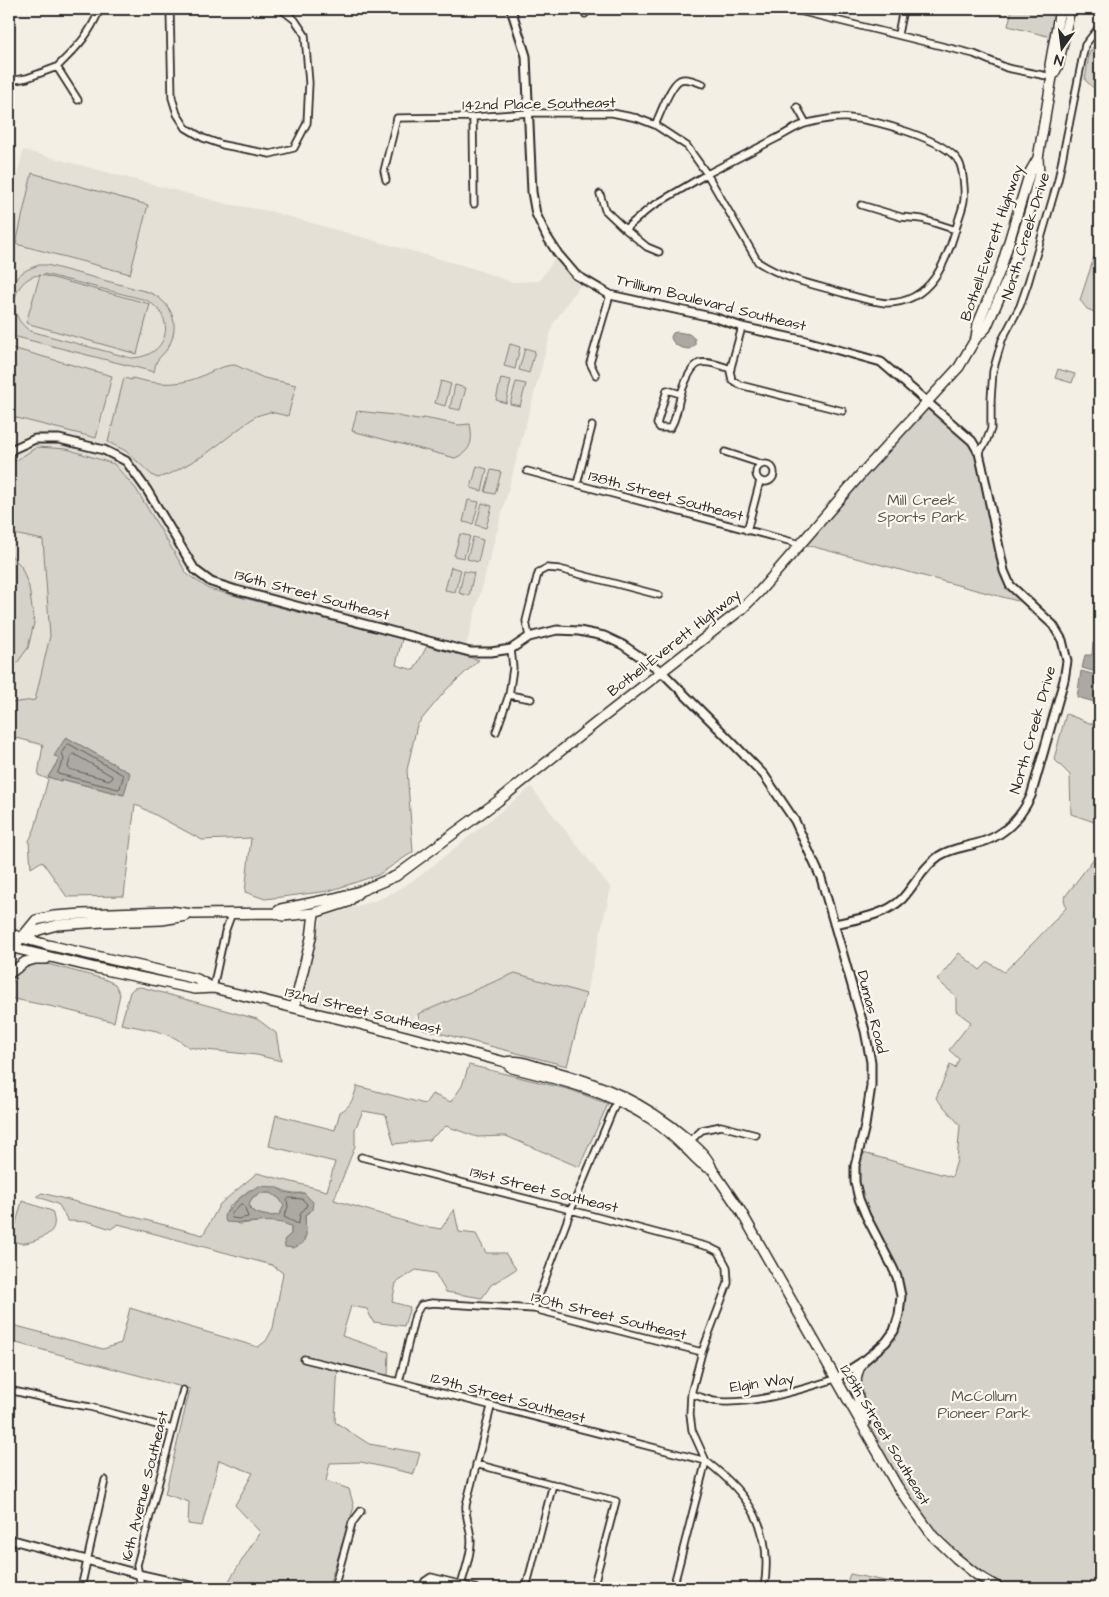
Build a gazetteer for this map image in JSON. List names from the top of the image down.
{
  "streets": {
    "main road": ["Bothell-Everett Highway", "132nd Street Southeast", "128th Street Southeast"],
    "street": [
      "142nd Place Southeast",
      "North Creek Drive",
      "Trillium Boulevard Southeast",
      "138th Street Southeast",
      "136th Street Southeast",
      "Dumas Road",
      "131st Street Southeast",
      "130th Street Southeast",
      "Elgin Way",
      "129th Street Southeast",
      "16th Avenue Southeast"
    ]
  },
  "crossings": [
    ["142nd Place Southeast", "Trillium Boulevard Southeast"],
    ["North Creek Drive", "Bothell-Everett Highway"],
    ["North Creek Drive", "Trillium Boulevard Southeast"],
    ["North Creek Drive", "Dumas Road"],
    ["Bothell-Everett Highway", "Trillium Boulevard Southeast"],
    ["Bothell-Everett Highway", "138th Street Southeast"],
    ["Bothell-Everett Highway", "136th Street Southeast"],
    ["Bothell-Everett Highway", "132nd Street Southeast"],
    ["Bothell-Everett Highway", "Dumas Road"],
    ["136th Street Southeast", "Dumas Road"],
    ["132nd Street Southeast", "128th Street Southeast"],
    ["Dumas Road", "Elgin Way"],
    ["Dumas Road", "128th Street Southeast"],
    ["131st Street Southeast", "130th Street Southeast"],
    ["130th Street Southeast", "129th Street Southeast"],
    ["Elgin Way", "128th Street Southeast"]
  ],
  "parks": ["Mill Creek Sports Park", "McCollum Pioneer Park"],
  "north": "bottom"
}
